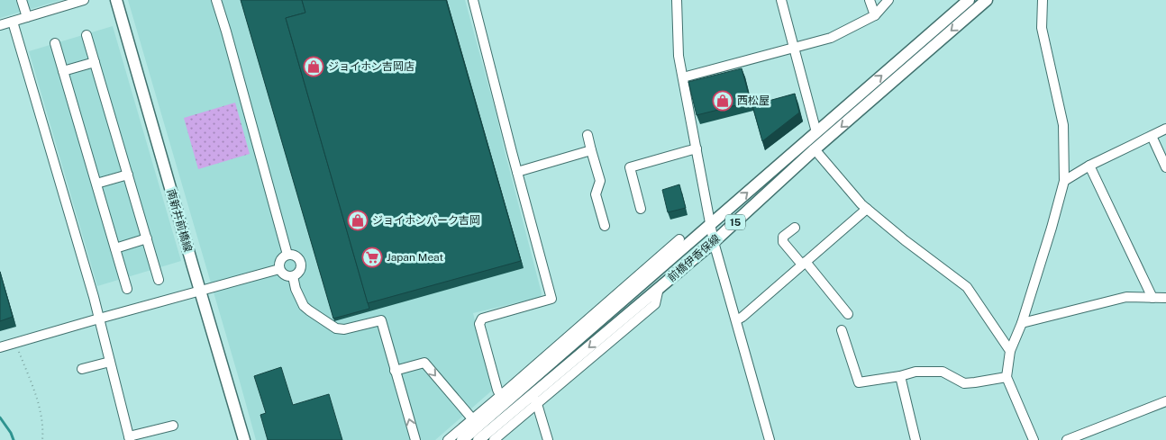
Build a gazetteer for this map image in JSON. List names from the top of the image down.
{
  "streets": {
    "main road": ["南新井前橋線", "15", "前橋伊香保線"]
  },
  "places": {
    "shop": ["ジョイホン吉岡店", "西松屋", "ジョイホンパーク吉岡"],
    "supermarket": ["Japan Meat"]
  }
}
